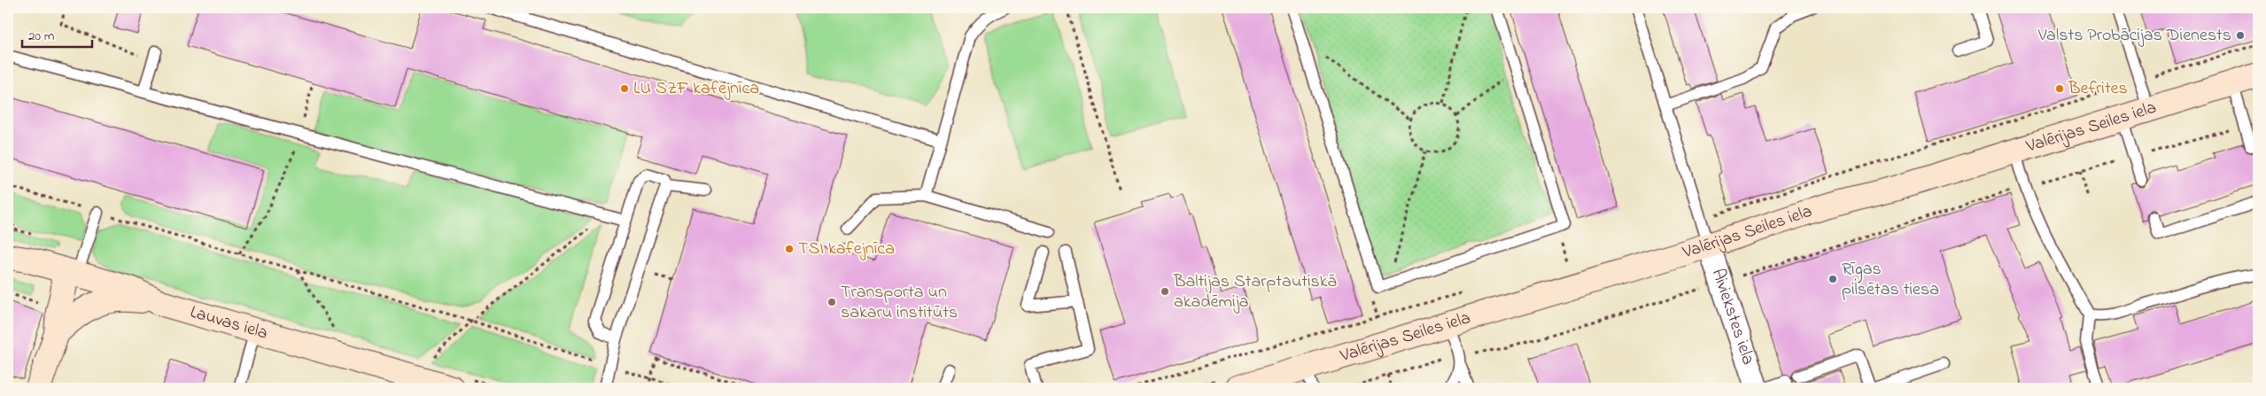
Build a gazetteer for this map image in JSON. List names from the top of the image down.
{
  "streets": {
    "street": ["Valērijas Seiles iela", "Aiviekstes iela", "Lauvas iela"]
  },
  "crossings": [
    ["Valērijas Seiles iela", "Aiviekstes iela"]
  ],
  "places": [
    "Valsts Probācijas Dienests",
    "LU SZF kafejnīca",
    "Befrites",
    "TSI kafejnīca",
    "Rīgas pilsētas tiesa",
    "Baltijas Starptautiskā akadēmija",
    "Transporta un sakaru institūts"
  ],
  "scale_bar": "20 m"
}
